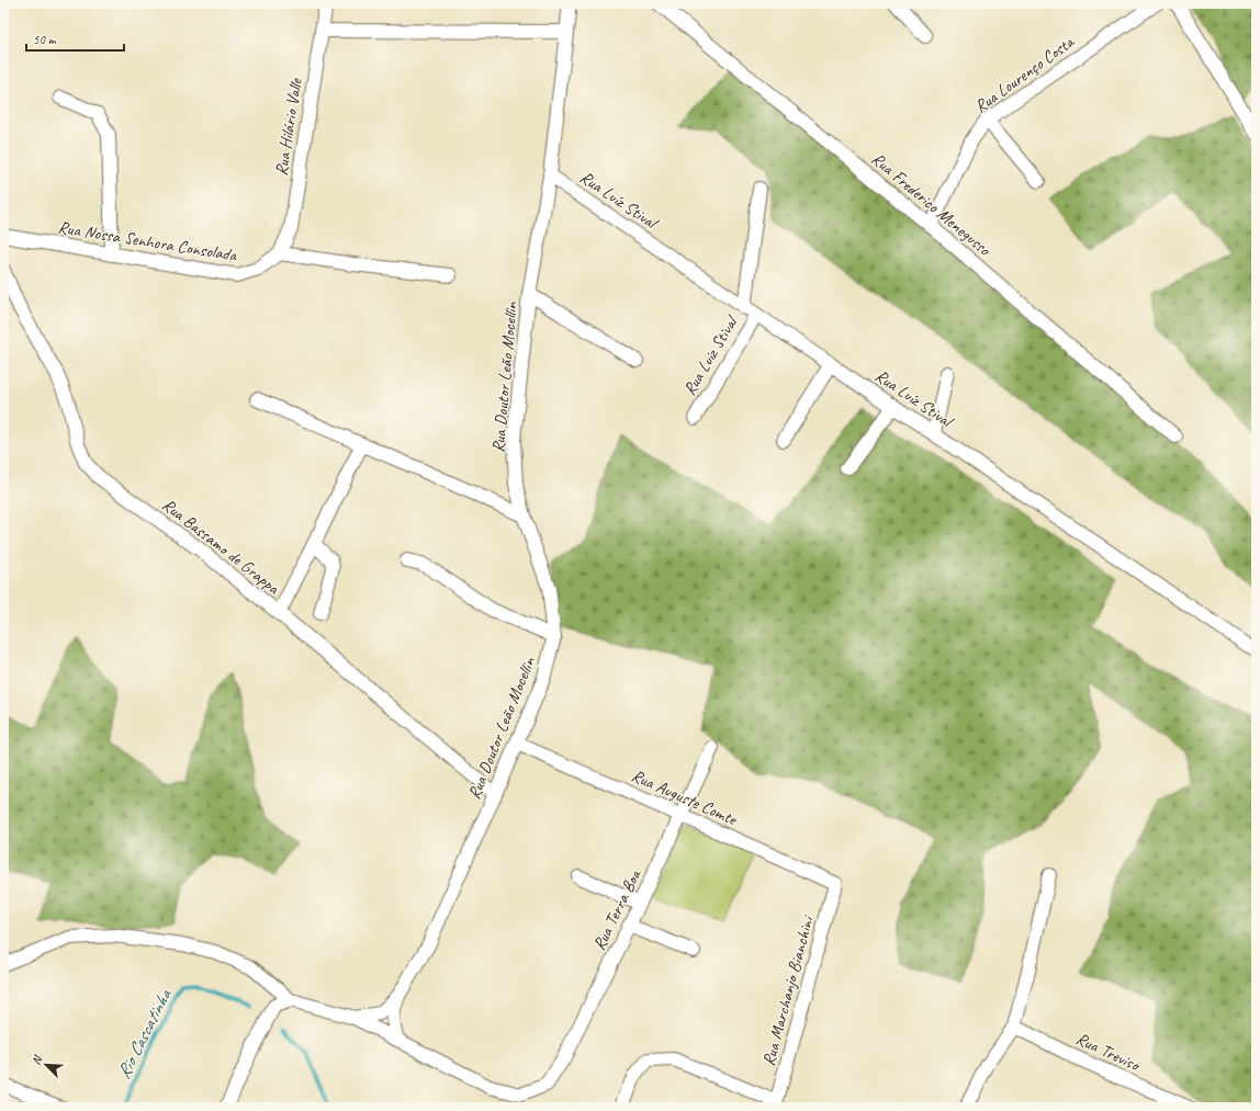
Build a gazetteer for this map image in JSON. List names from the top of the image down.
{
  "streets": {
    "street": [
      "Rua Lourenço Costa",
      "Rua Hilário Valle",
      "Rua Luíz Stival",
      "Rua Frederico Menegusso",
      "Rua Nossa Senhora Consolada",
      "Rua Luiz Stival",
      "Rua Doutor Leão Mocellin",
      "Rua Bassamo de Grappa",
      "Rua Auguste Comte",
      "Rua Terra Boa",
      "Rua Marchanjo Bianchini",
      "Rua Treviso"
    ]
  },
  "crossings": [
    ["Rua Lourenço Costa", "Rua Frederico Menegusso"],
    ["Rua Hilário Valle", "Rua Nossa Senhora Consolada"],
    ["Rua Luíz Stival", "Rua Luiz Stival"],
    ["Rua Luíz Stival", "Rua Doutor Leão Mocellin"],
    ["Rua Doutor Leão Mocellin", "Rua Bassamo de Grappa"],
    ["Rua Doutor Leão Mocellin", "Rua Auguste Comte"],
    ["Rua Auguste Comte", "Rua Terra Boa"],
    ["Rua Auguste Comte", "Rua Marchanjo Bianchini"]
  ],
  "water": ["Rio Cascatinha"],
  "scale_bar": "50 m",
  "north": "top left"
}
